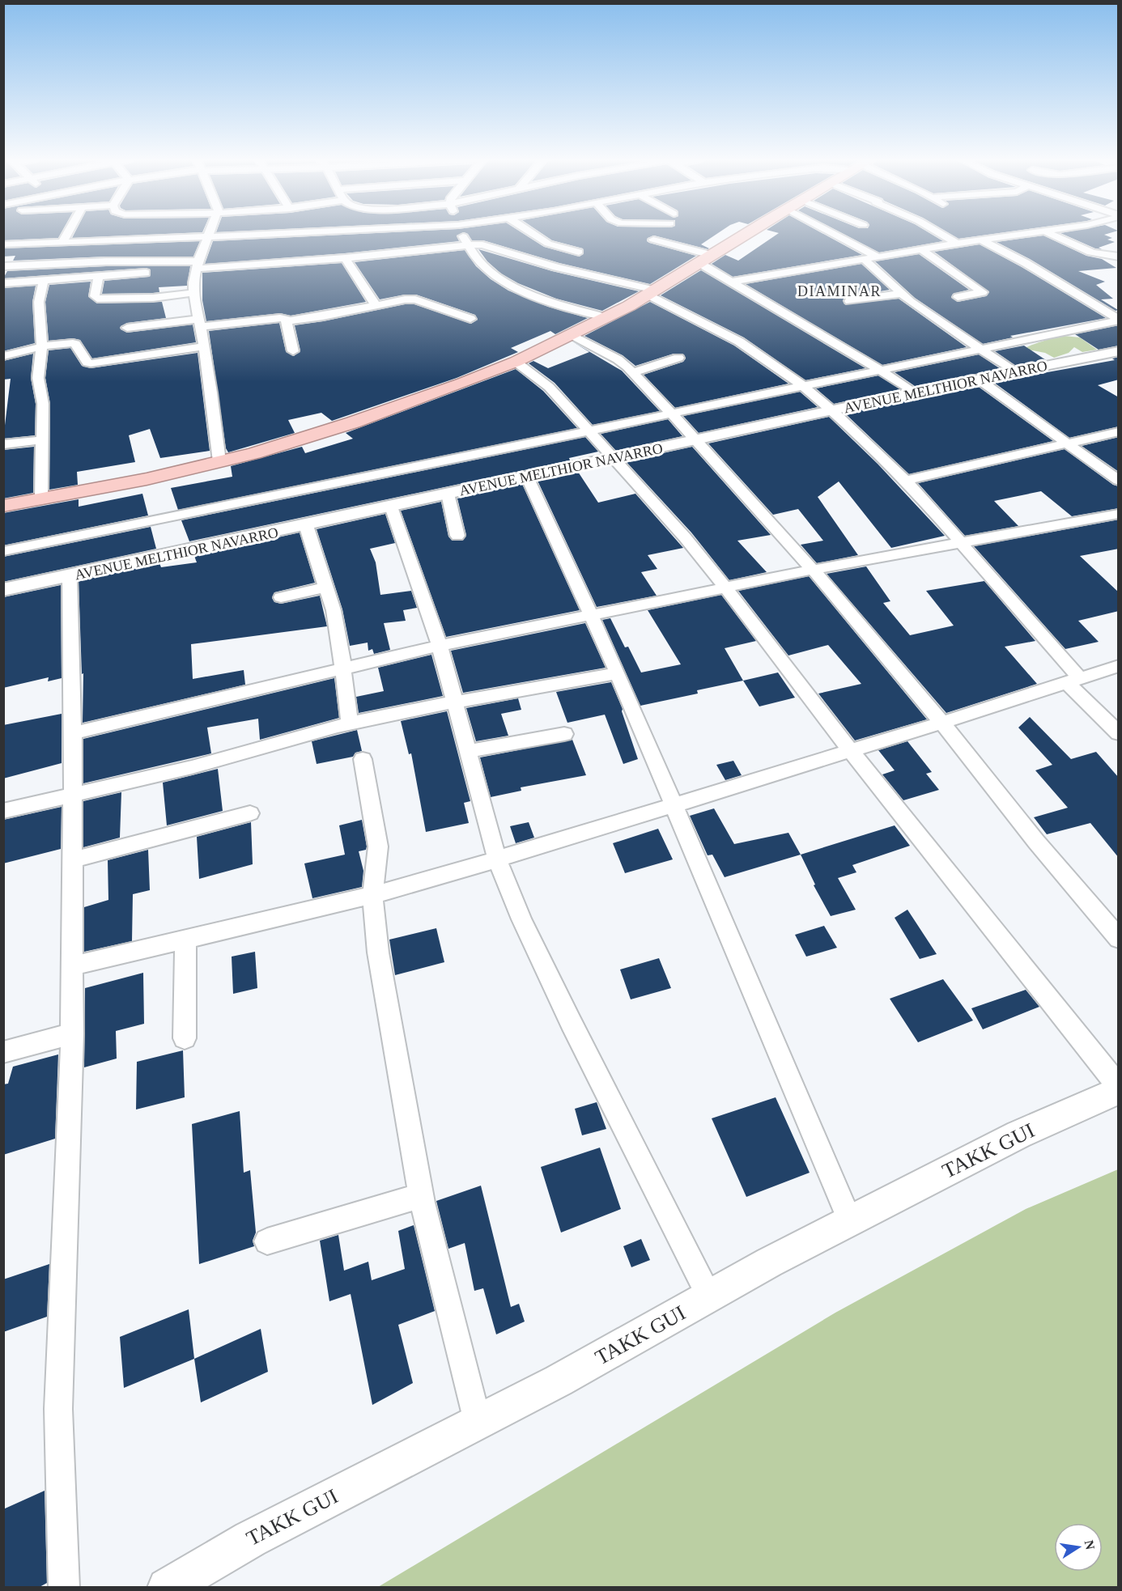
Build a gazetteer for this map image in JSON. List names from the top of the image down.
{
  "streets": {
    "street": ["AVENUE MELTHIOR NAVARRO", "TAKK GUI"]
  },
  "districts": ["DIAMINAR"],
  "north": "right"
}
